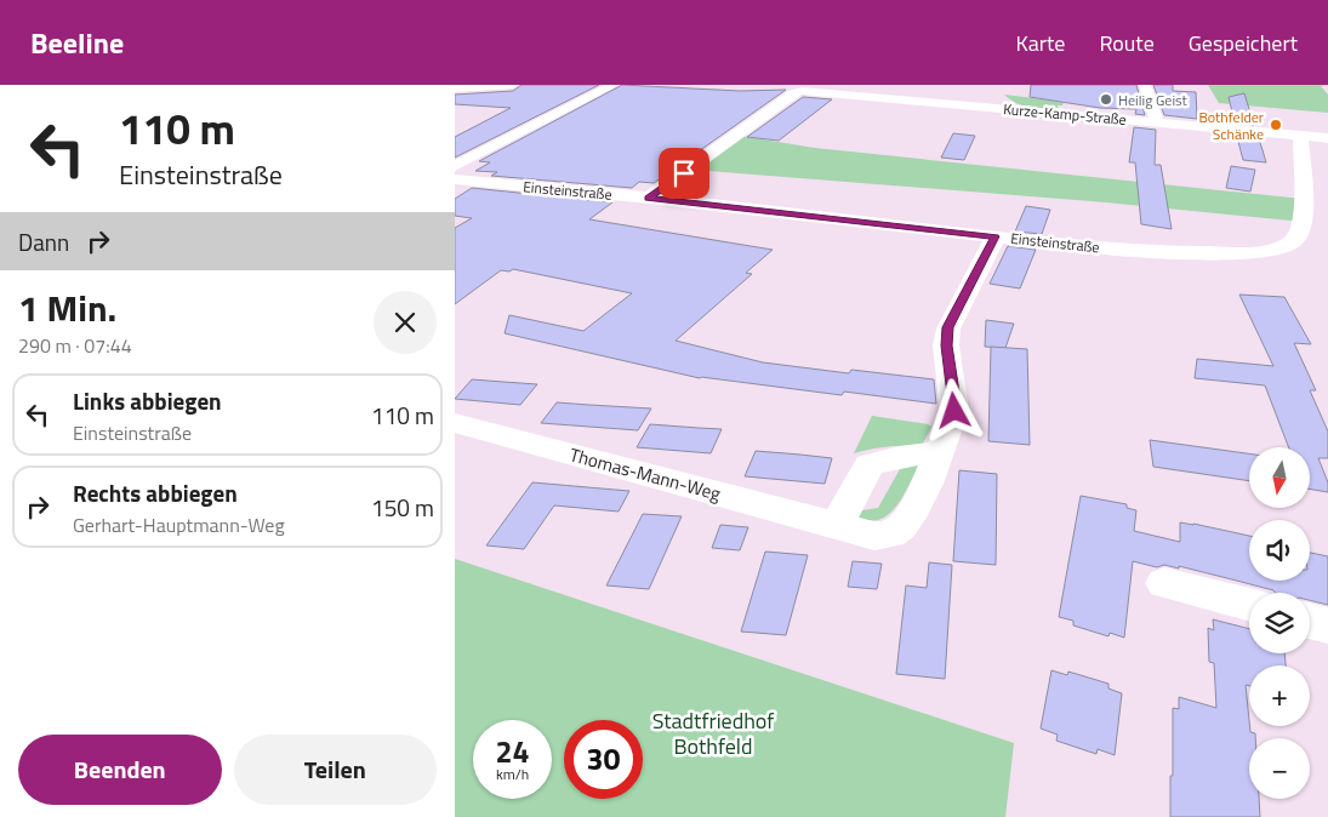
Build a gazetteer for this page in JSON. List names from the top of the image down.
{
  "streets": {
    "street": ["Kurze-Kamp-Straße", "Einsteinstraße", "Thomas-Mann-Weg"]
  },
  "crossings": [
    ["Kurze-Kamp-Straße", "Einsteinstraße"],
    ["Einsteinstraße", "Thomas-Mann-Weg"]
  ],
  "parks": ["Stadtfriedhof Bothfeld"],
  "places": ["Heilig Geist", "Bothfelder Schänke"],
  "north": "bottom",
  "page": {
    "header": "Beeline",
    "nav": ["Karte", "Route", "Gespeichert"],
    "turn": ["110 m", "Einsteinstraße"],
    "then": "Dann",
    "heading": ["1 Min.", "290 m · 07:44"],
    "list": [
      {
        "name": "Links abbiegen",
        "note": "Einsteinstraße",
        "value": "110 m"
      },
      {
        "name": "Rechts abbiegen",
        "note": "Gerhart-Hauptmann-Weg",
        "value": "150 m"
      }
    ],
    "map_buttons": ["+", "−"],
    "speed": "24 km/h",
    "limit": "30",
    "buttons": ["Beenden", "Teilen"]
  }
}
